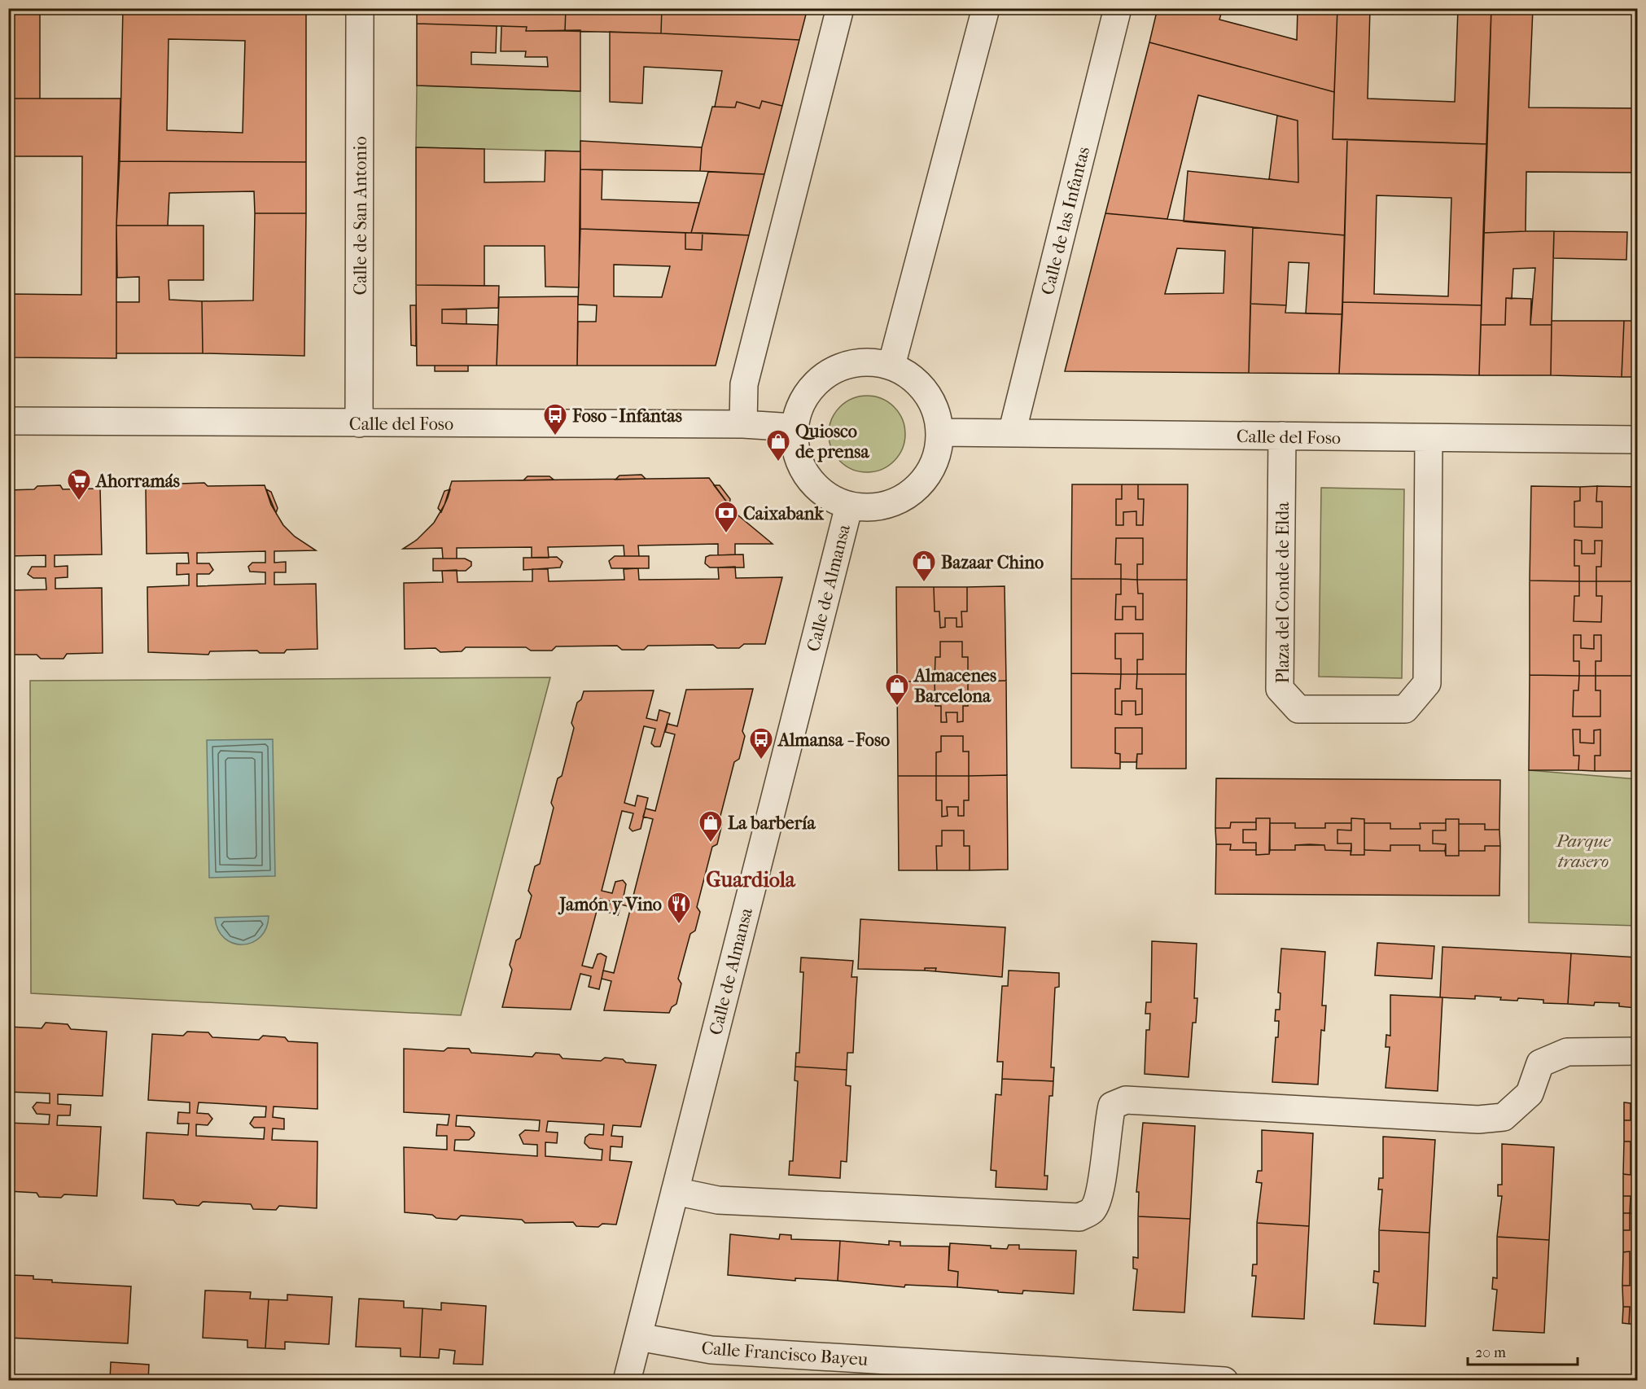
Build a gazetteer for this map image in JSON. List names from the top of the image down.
{
  "streets": {
    "street": [
      "Calle de San Antonio",
      "Calle de las Infantas",
      "Calle del Foso",
      "Calle de Almansa",
      "Plaza del Conde de Elda",
      "Calle Francisco Bayeu"
    ]
  },
  "crossings": [
    ["Calle de San Antonio", "Calle del Foso"],
    ["Calle de las Infantas", "Calle del Foso"],
    ["Calle del Foso", "Calle de Almansa"],
    ["Calle del Foso", "Plaza del Conde de Elda"],
    ["Calle de Almansa", "Calle Francisco Bayeu"]
  ],
  "districts": ["Guardiola"],
  "parks": ["Parque trasero"],
  "places": {
    "bus stop": ["Foso - Infantas", "Almansa - Foso"],
    "shop": [
      "Quiosco de prensa",
      "Bazaar Chino",
      "Almacenes Barcelona",
      "La barbería"
    ],
    "supermarket": ["Ahorramás"],
    "bank": ["Caixabank"],
    "restaurant": ["Jamón y Vino"]
  },
  "scale_bar": "20 m"
}
